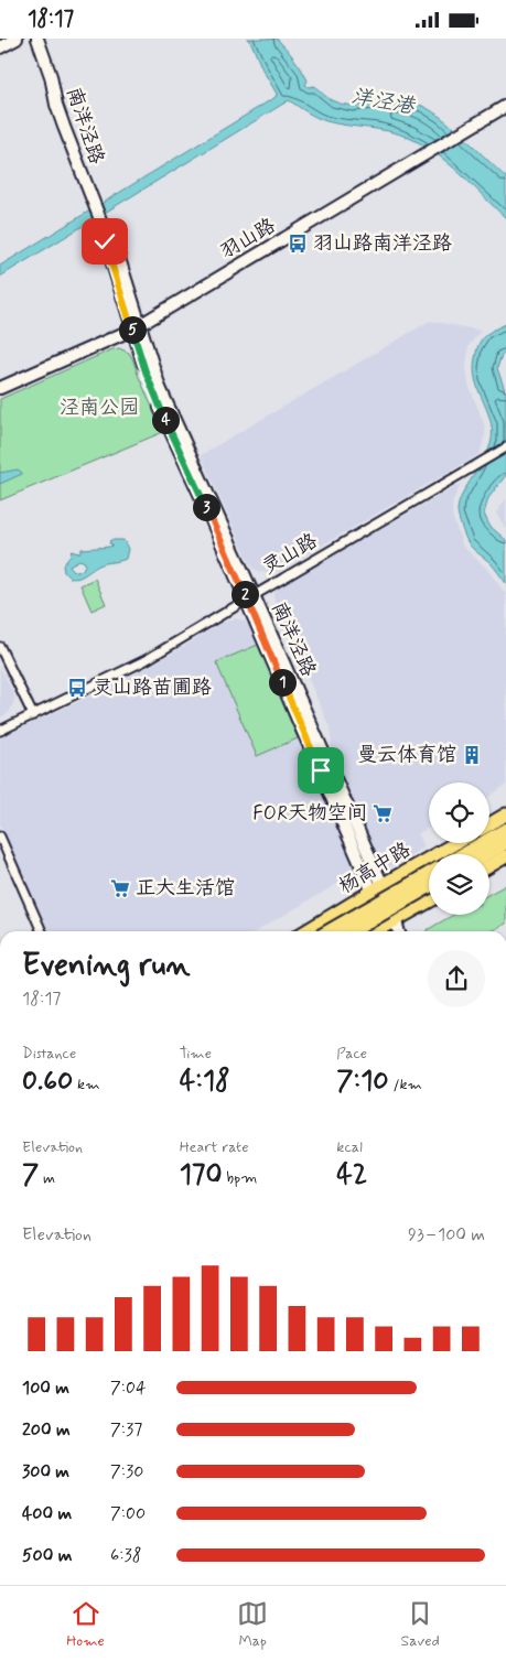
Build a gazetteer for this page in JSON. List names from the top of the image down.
{
  "streets": {
    "highway": ["杨高中路"],
    "main road": ["南洋泾路", "羽山路"],
    "street": ["灵山路"]
  },
  "crossings": [
    ["南洋泾路", "羽山路"],
    ["南洋泾路", "灵山路"],
    ["南洋泾路", "杨高中路"]
  ],
  "water": ["洋泾港"],
  "parks": ["泾南公园"],
  "places": {
    "bus stop": ["羽山路南洋泾路", "灵山路苗圃路"],
    "building": ["曼云体育馆"],
    "supermarket": ["FOR天物空间", "正大生活馆"]
  },
  "page": {
    "status": "18:17",
    "pins": [
      "5",
      "4",
      "3",
      "2",
      "1"
    ],
    "heading": ["Evening run", "18:17"],
    "stats": [
      ["Distance", "0.60 km"],
      ["Time", "4:18"],
      ["Pace", "7:10 /km"],
      ["Elevation", "7 m"],
      ["Heart rate", "170 bpm"],
      ["kcal", "42"]
    ],
    "chart": ["Elevation", "93–100 m"],
    "list": [
      {
        "name": "100 m",
        "note": "7:04"
      },
      {
        "name": "200 m",
        "note": "7:37"
      },
      {
        "name": "300 m",
        "note": "7:30"
      },
      {
        "name": "400 m",
        "note": "7:00"
      },
      {
        "name": "500 m",
        "note": "6:38"
      }
    ],
    "tabs": ["Home", "Map", "Saved"]
  }
}
